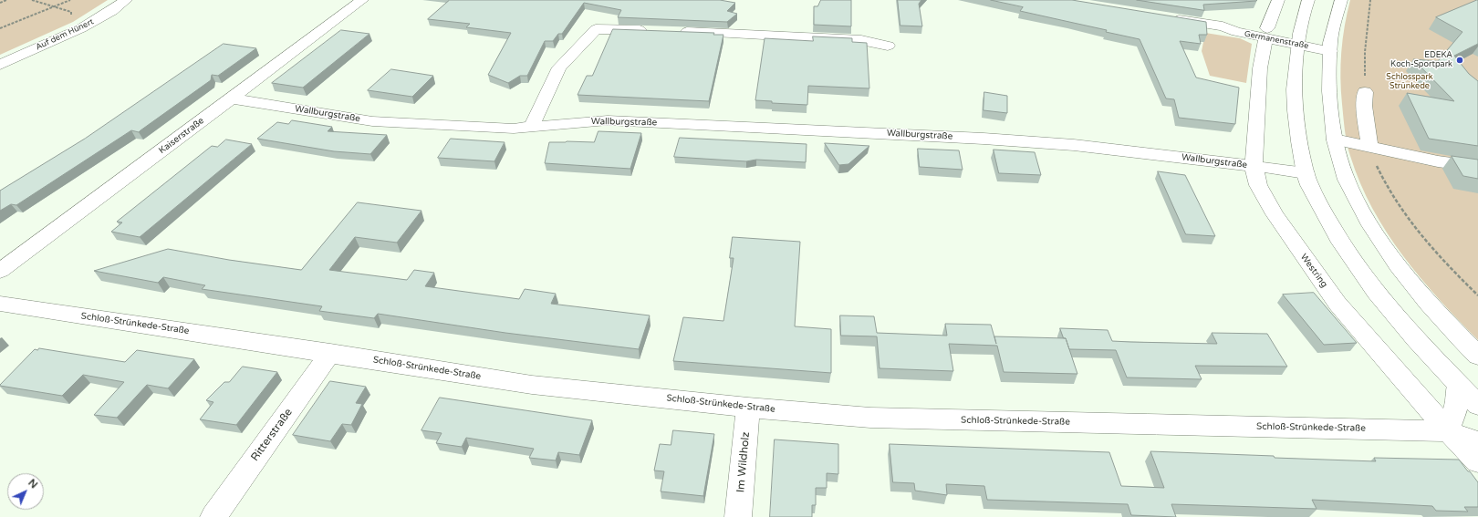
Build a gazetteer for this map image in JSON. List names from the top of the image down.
{
  "streets": {
    "street": [
      "Auf dem Hünert",
      "Germanenstraße",
      "Wallburgstraße",
      "Kaiserstraße",
      "Westring",
      "Schloß-Strünkede-Straße",
      "Ritterstraße",
      "Im Wildholz"
    ]
  },
  "crossings": [
    ["Germanenstraße", "Westring"],
    ["Wallburgstraße", "Kaiserstraße"],
    ["Wallburgstraße", "Westring"],
    ["Westring", "Schloß-Strünkede-Straße"],
    ["Schloß-Strünkede-Straße", "Ritterstraße"],
    ["Schloß-Strünkede-Straße", "Im Wildholz"]
  ],
  "parks": ["Schlosspark Strünkede"],
  "places": ["EDEKA Koch-Sportpark"],
  "north": "top right"
}
